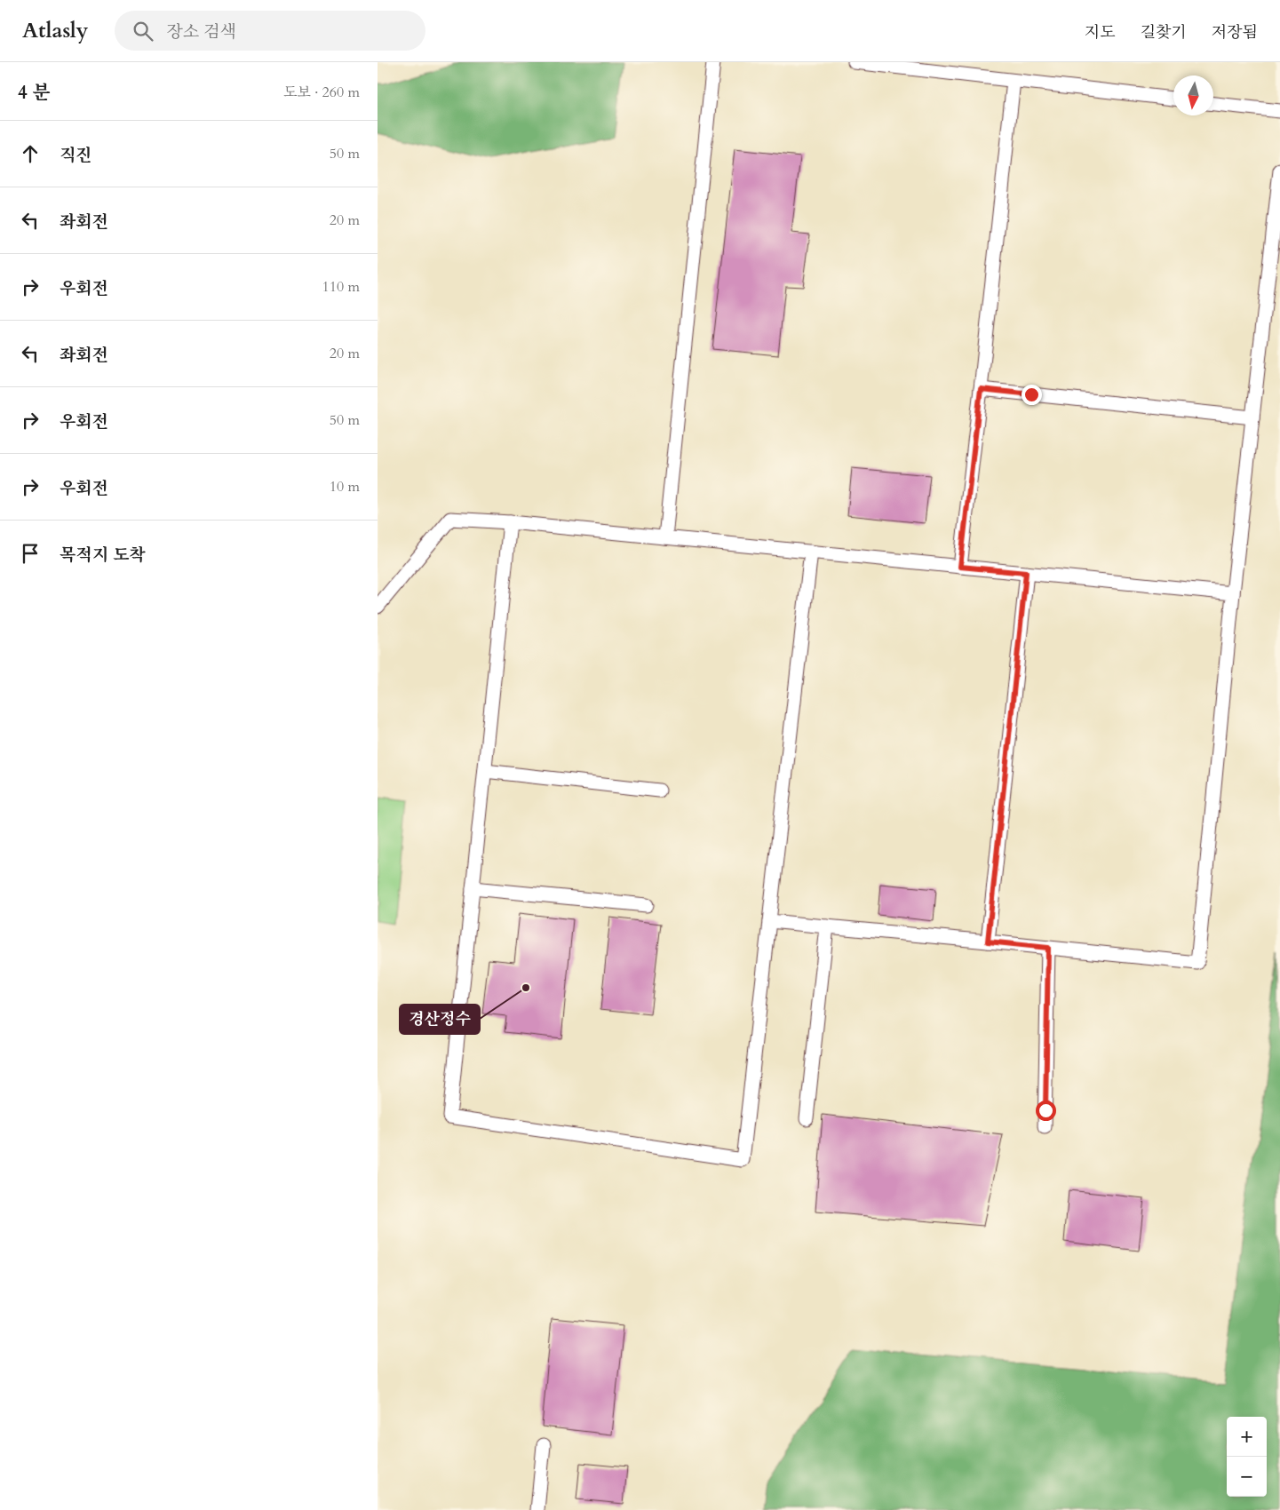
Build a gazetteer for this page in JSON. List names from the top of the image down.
{
  "places": ["경산정수"],
  "north": "bottom",
  "page": {
    "header": "Atlasly",
    "search": "장소 검색",
    "nav": ["지도", "길찾기", "저장됨"],
    "heading": ["4 분", "도보 · 260 m"],
    "list": [
      ["직진", "50 m"],
      ["좌회전", "20 m"],
      ["우회전", "110 m"],
      ["좌회전", "20 m"],
      ["우회전", "50 m"],
      ["우회전", "10 m"],
      "목적지 도착"
    ],
    "map_buttons": ["+", "−"]
  }
}
